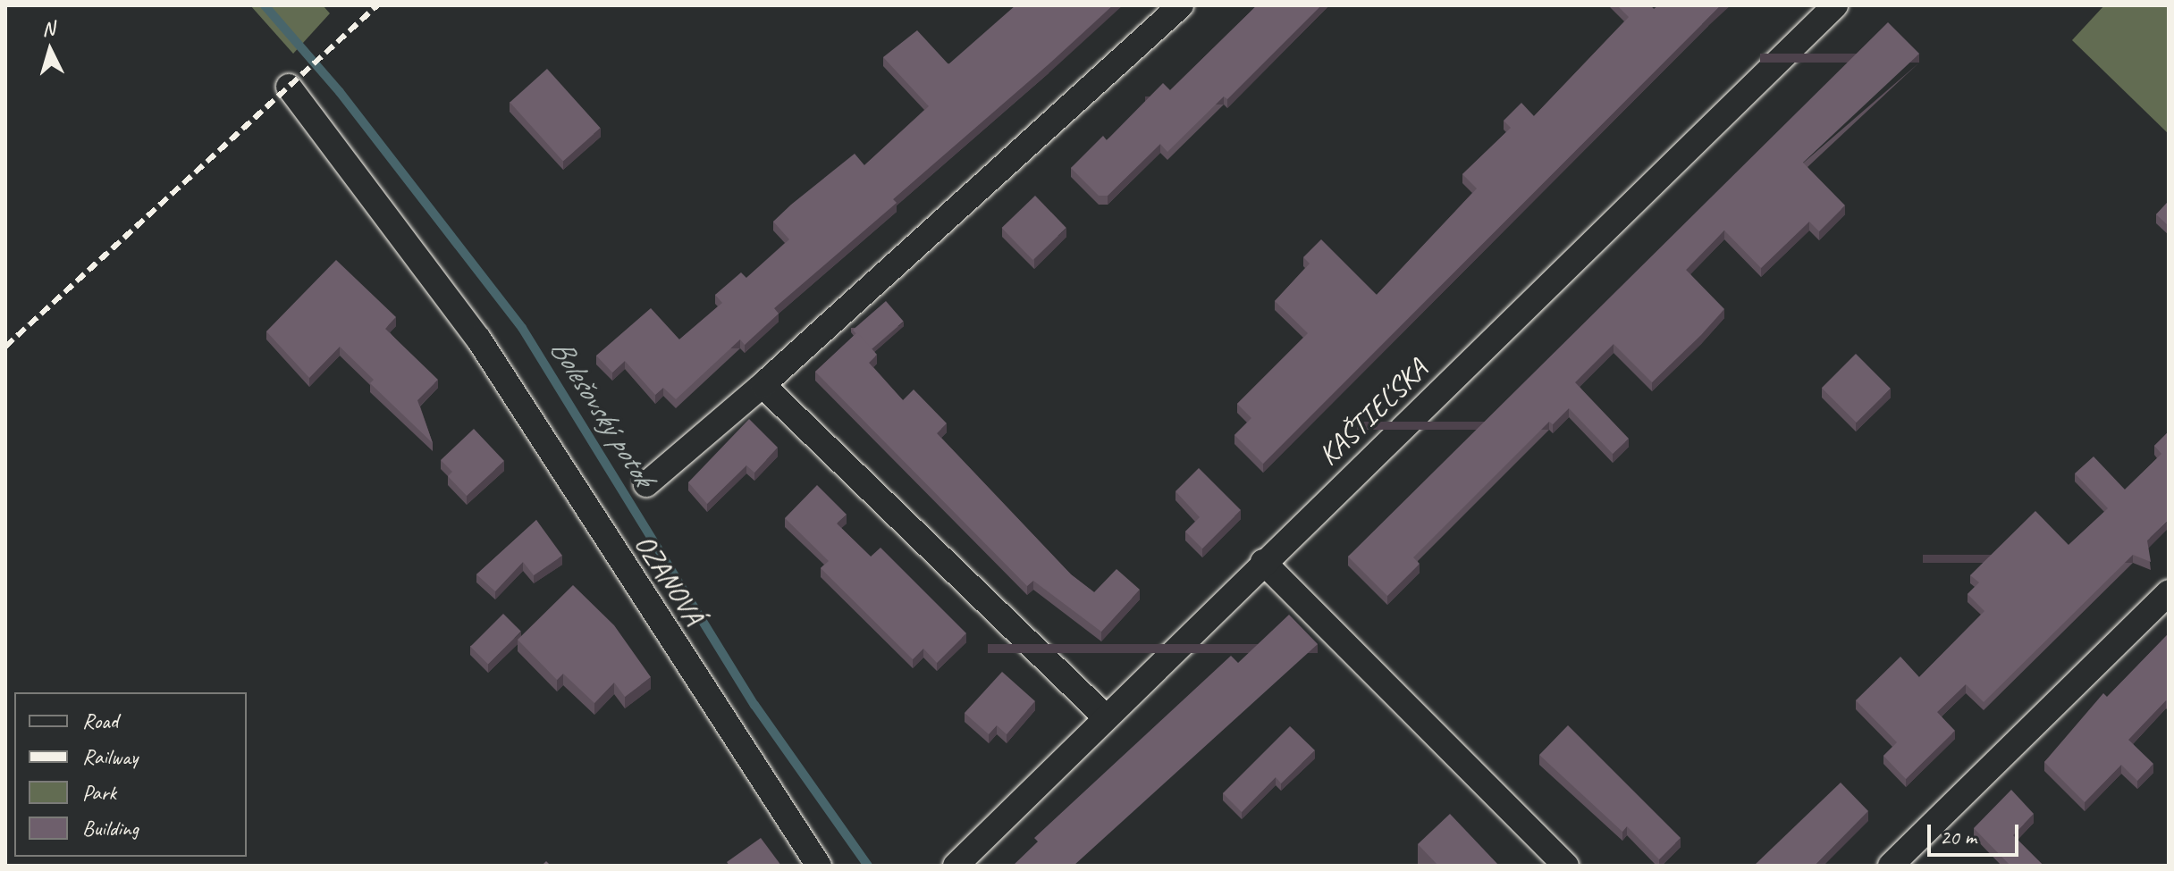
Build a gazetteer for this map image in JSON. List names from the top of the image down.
{
  "streets": {
    "street": ["KAŠTIEĽSKA", "OZANOVÁ"]
  },
  "water": ["Bolešovský potok"],
  "legend": [
    "Road",
    "Railway",
    "Park",
    "Building"
  ],
  "scale_bar": "20 m",
  "north": "top"
}
